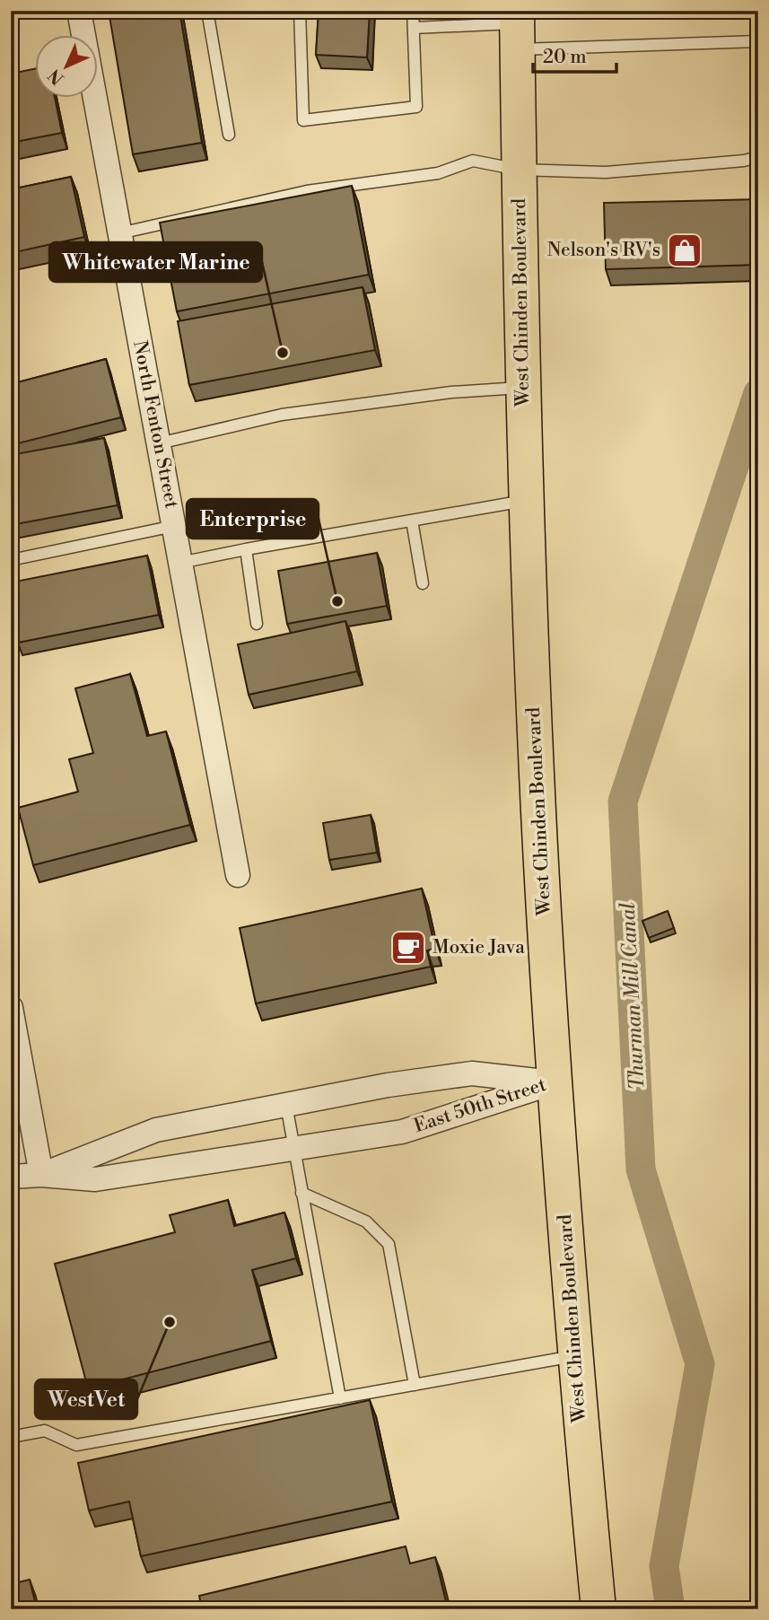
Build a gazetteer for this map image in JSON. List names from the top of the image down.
{
  "streets": {
    "main road": ["West Chinden Boulevard"],
    "street": ["North Fenton Street", "East 50th Street"]
  },
  "crossings": [
    ["West Chinden Boulevard", "East 50th Street"]
  ],
  "water": ["Thurman Mill Canal"],
  "places": {
    "shop": ["Nelson's RV's"],
    "other": ["Whitewater Marine", "Enterprise", "WestVet"],
    "cafe": ["Moxie Java"]
  },
  "scale_bar": "20 m",
  "north": "bottom left"
}
